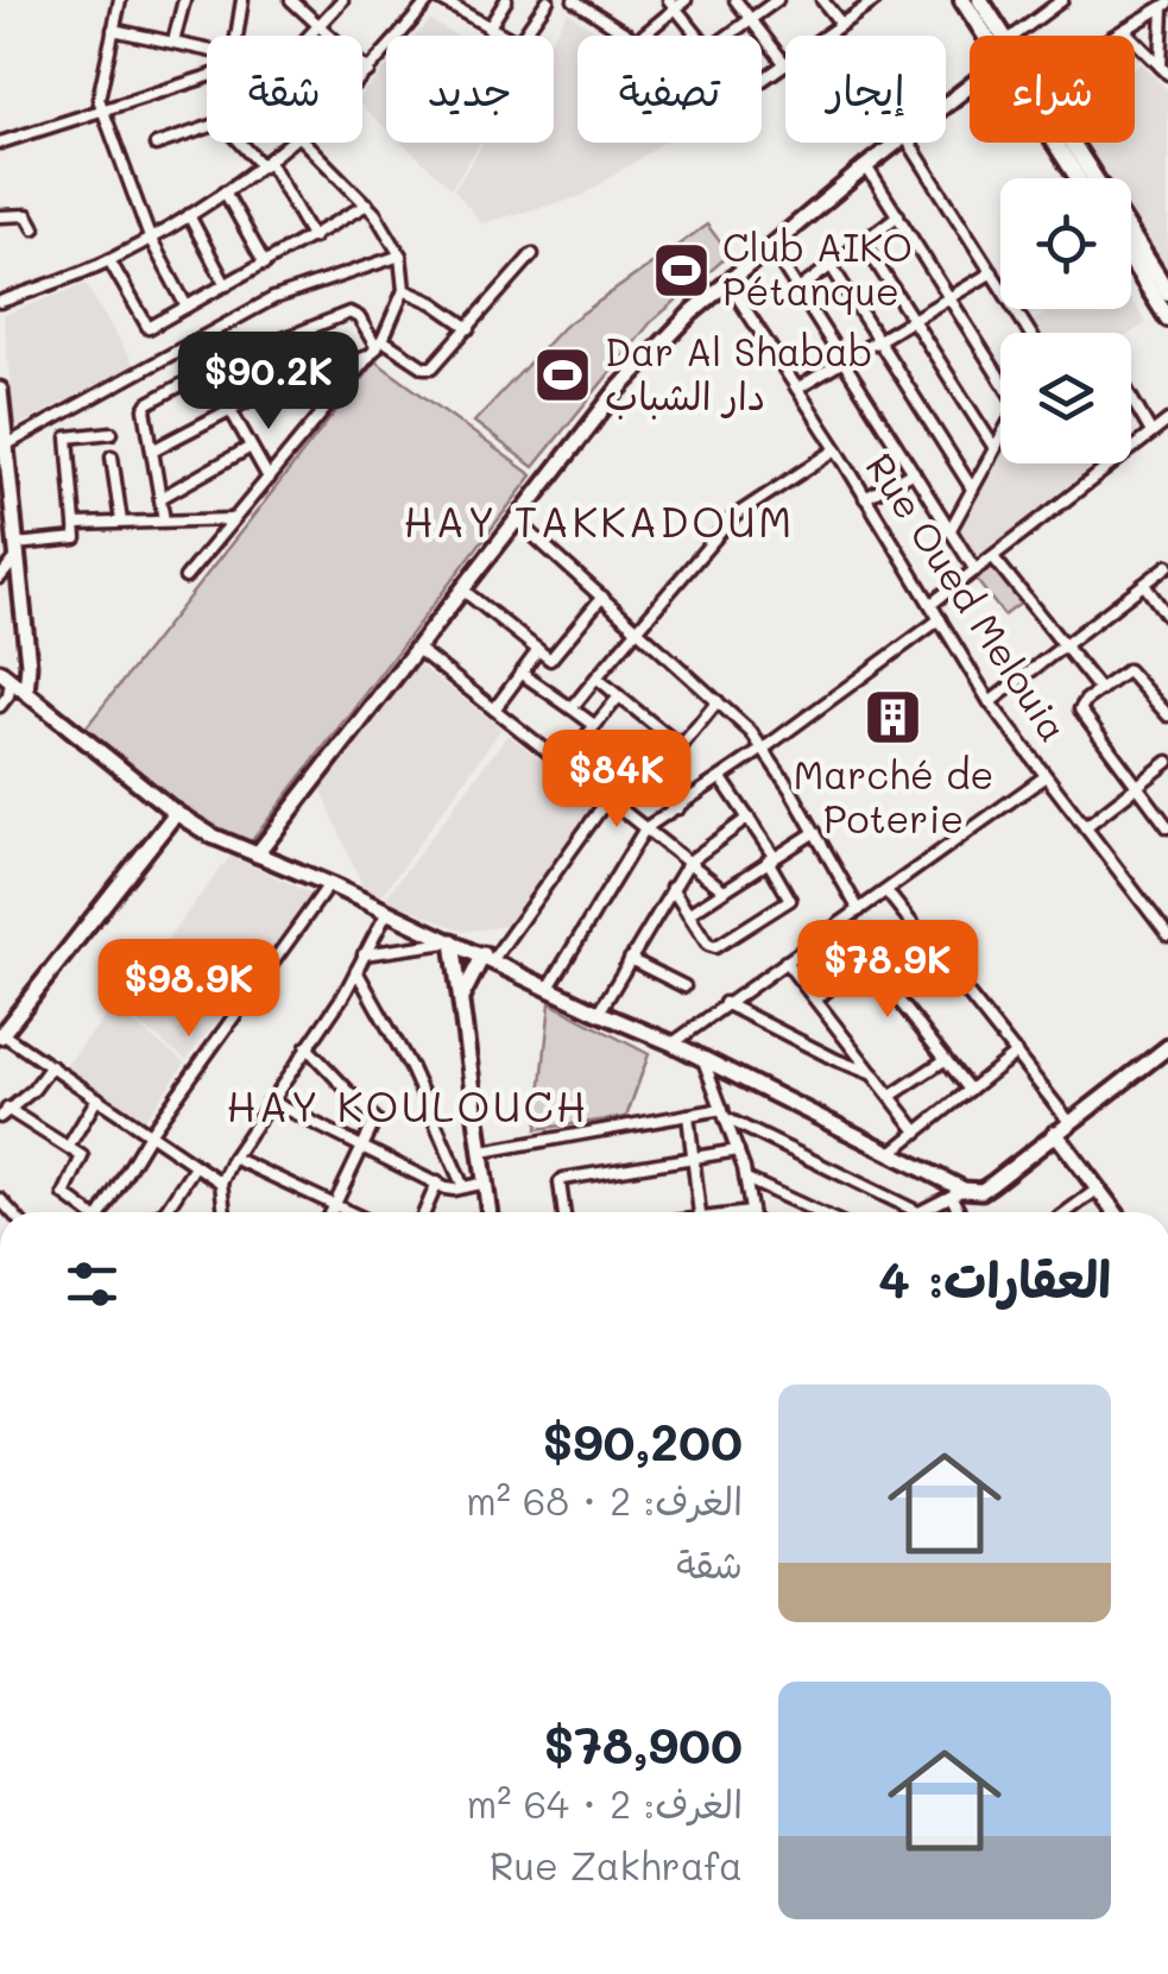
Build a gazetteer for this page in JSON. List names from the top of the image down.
{
  "streets": {
    "street": ["Rue Oued Melouia"]
  },
  "districts": ["HAY TAKKADOUM", "HAY KOULOUCH"],
  "places": {
    "sports": ["Club AIKO Pétanque", "Dar Al Shabab دار الشباب"],
    "building": ["Marché de Poterie"]
  },
  "page": {
    "chip": [
      "شراء",
      "إيجار",
      "تصفية",
      "جديد",
      "شقة"
    ],
    "price": [
      "$90.2K",
      "$84K",
      "$78.9K",
      "$98.9K"
    ],
    "heading": "العقارات: 4",
    "list": [
      {
        "name": "$90,200",
        "note": "الغرف: 2 · 68 m² · شقة"
      },
      {
        "name": "$78,900",
        "note": "الغرف: 2 · 64 m² · Rue Zakhrafa"
      }
    ]
  }
}
